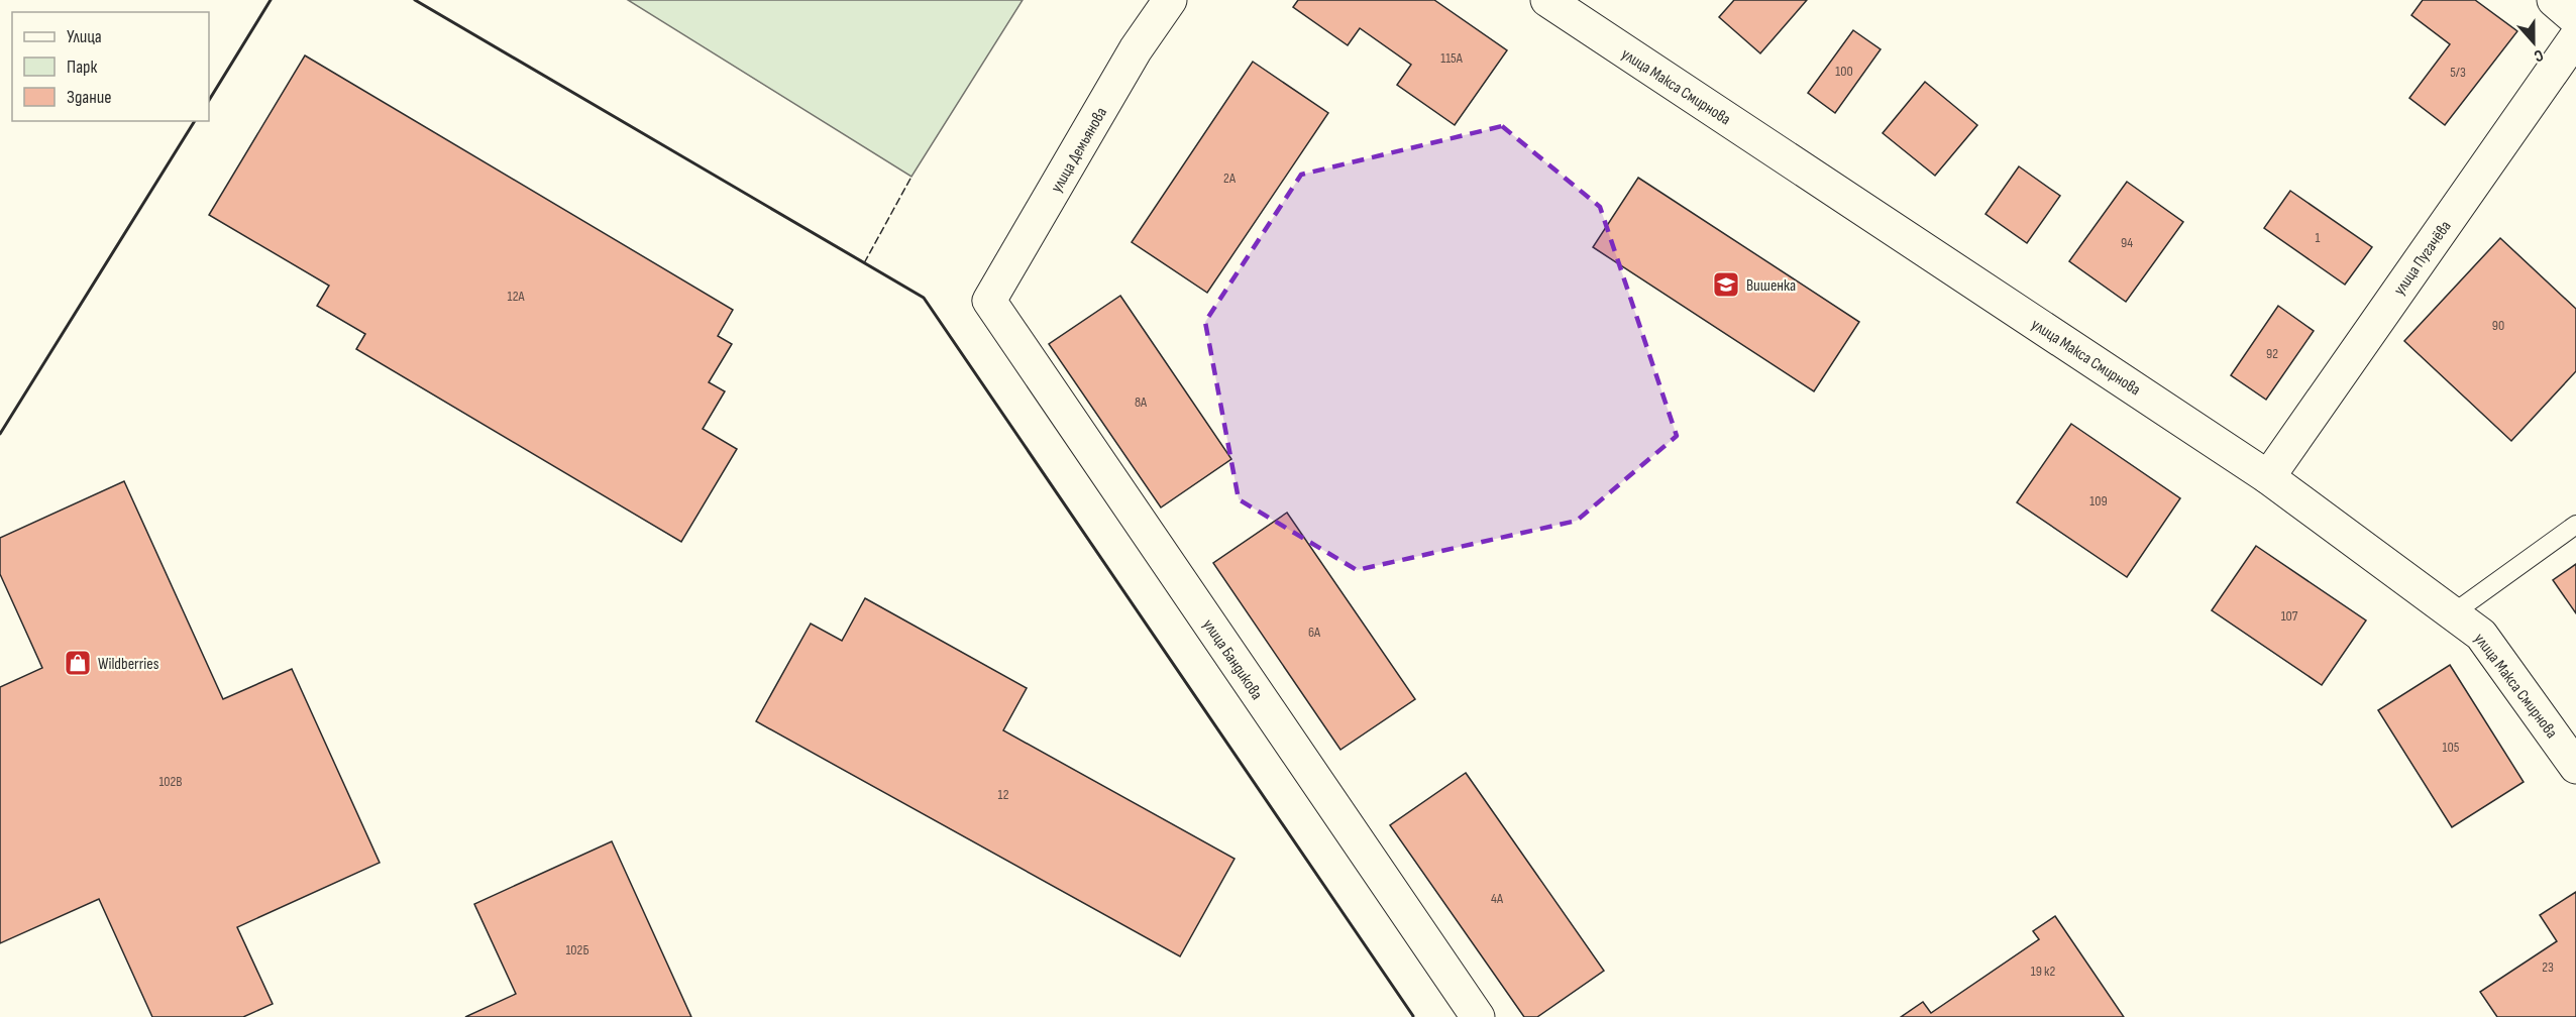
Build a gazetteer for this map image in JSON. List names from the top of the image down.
{
  "streets": {
    "street": [
      "улица Макса Смирнова",
      "улица Демьянова",
      "улица Пугачёва",
      "улица Бандикова"
    ]
  },
  "crossings": [
    ["улица Макса Смирнова", "улица Пугачёва"],
    ["улица Демьянова", "улица Бандикова"]
  ],
  "places": {
    "school or university": ["Вишенка"],
    "shop": ["Wildberries"]
  },
  "house_numbers": [
    "115А",
    "100",
    "5/3",
    "2А",
    "1",
    "94",
    "12А",
    "90",
    "92",
    "8А",
    "109",
    "107",
    "6А",
    "105",
    "102В",
    "12",
    "4А",
    "102Б",
    "23",
    "19 к2"
  ],
  "legend": ["Улица", "Парк", "Здание"],
  "north": "bottom"
}
